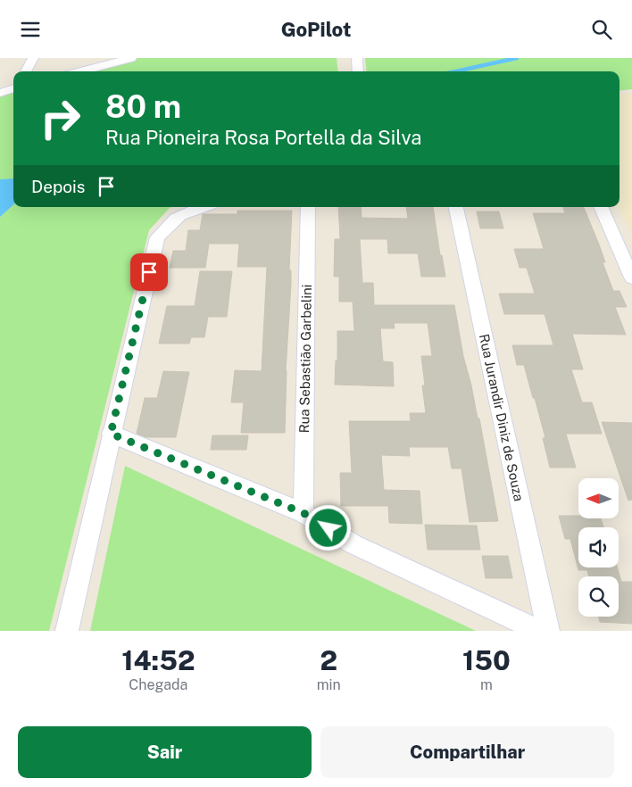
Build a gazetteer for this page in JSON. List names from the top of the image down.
{
  "streets": {
    "street": ["Rua Sebastião Garbelini", "Rua Jurandir Diniz de Souza"]
  },
  "north": "left",
  "page": {
    "header": "GoPilot",
    "turn": ["80 m", "Rua Pioneira Rosa Portella da Silva"],
    "then": "Depois",
    "eta": [
      "14:52",
      "Chegada",
      "2",
      "min",
      "150",
      "m"
    ],
    "buttons": ["Sair", "Compartilhar"]
  }
}
